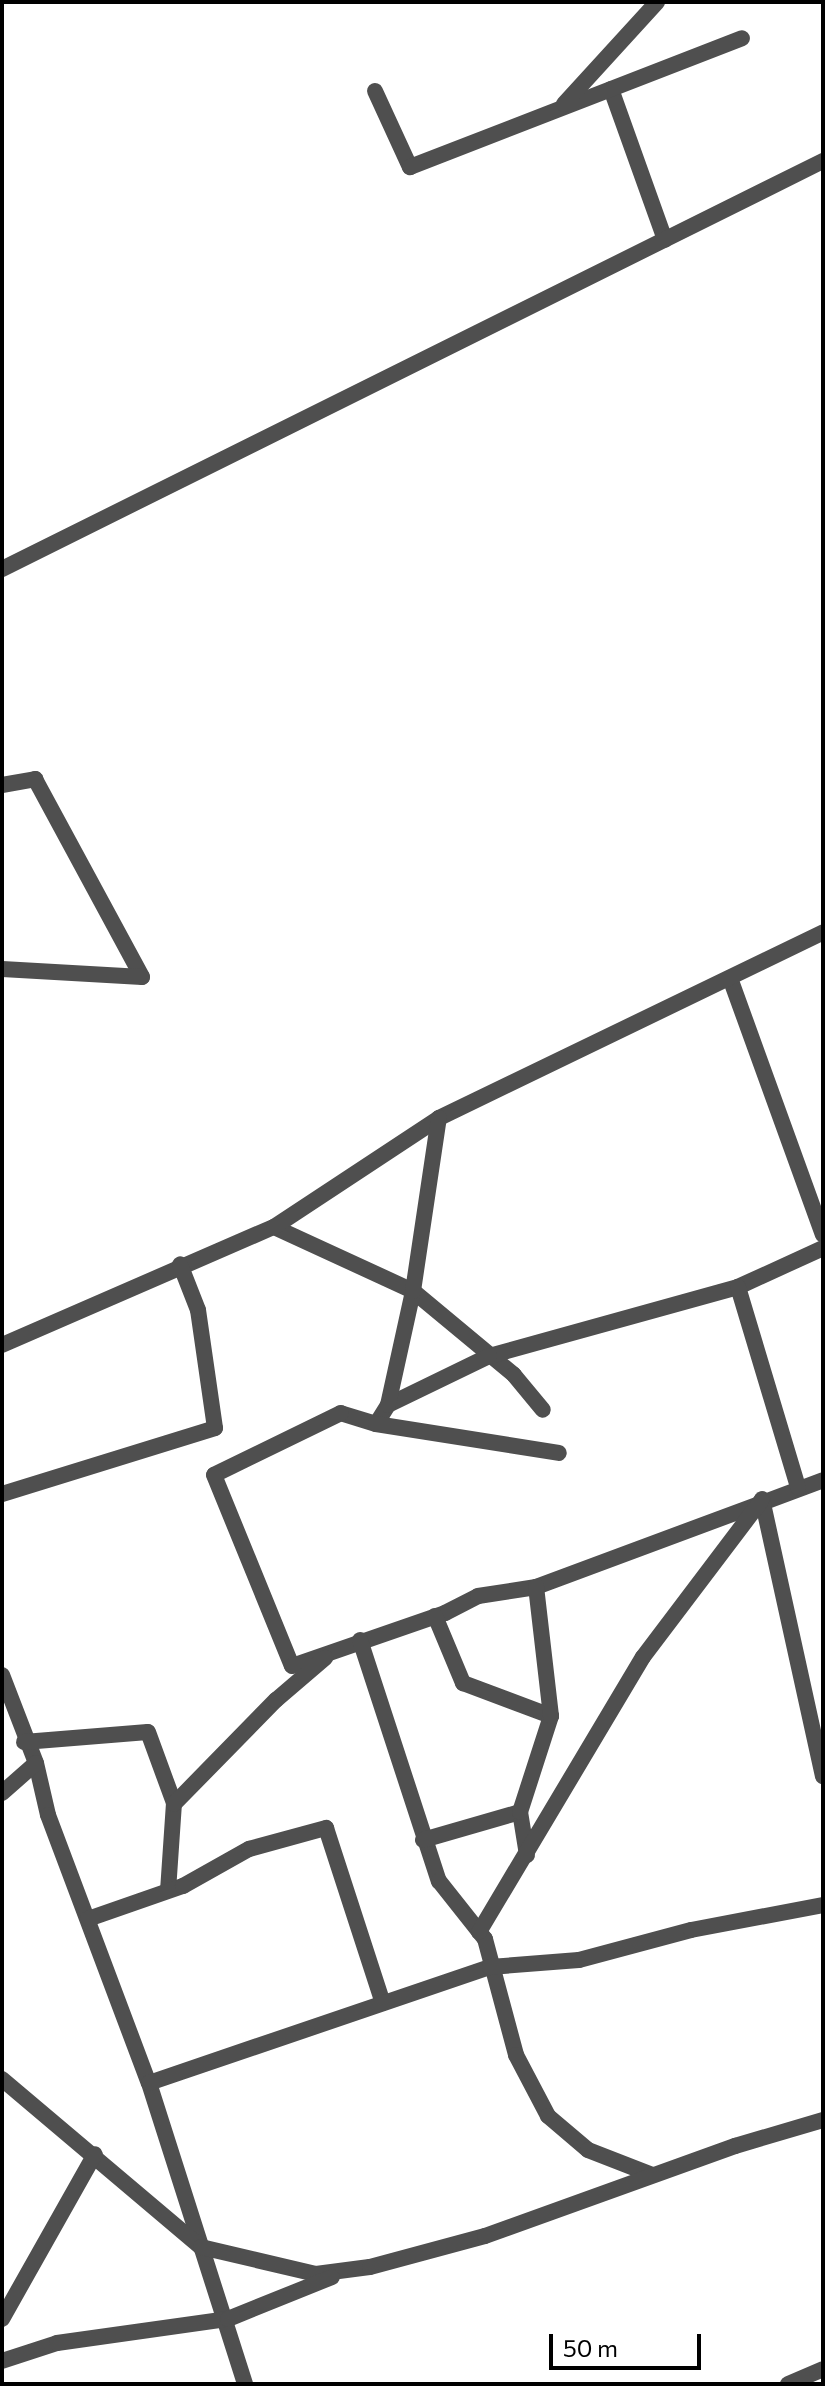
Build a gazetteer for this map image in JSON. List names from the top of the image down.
{
  "scale_bar": "50 m"
}
